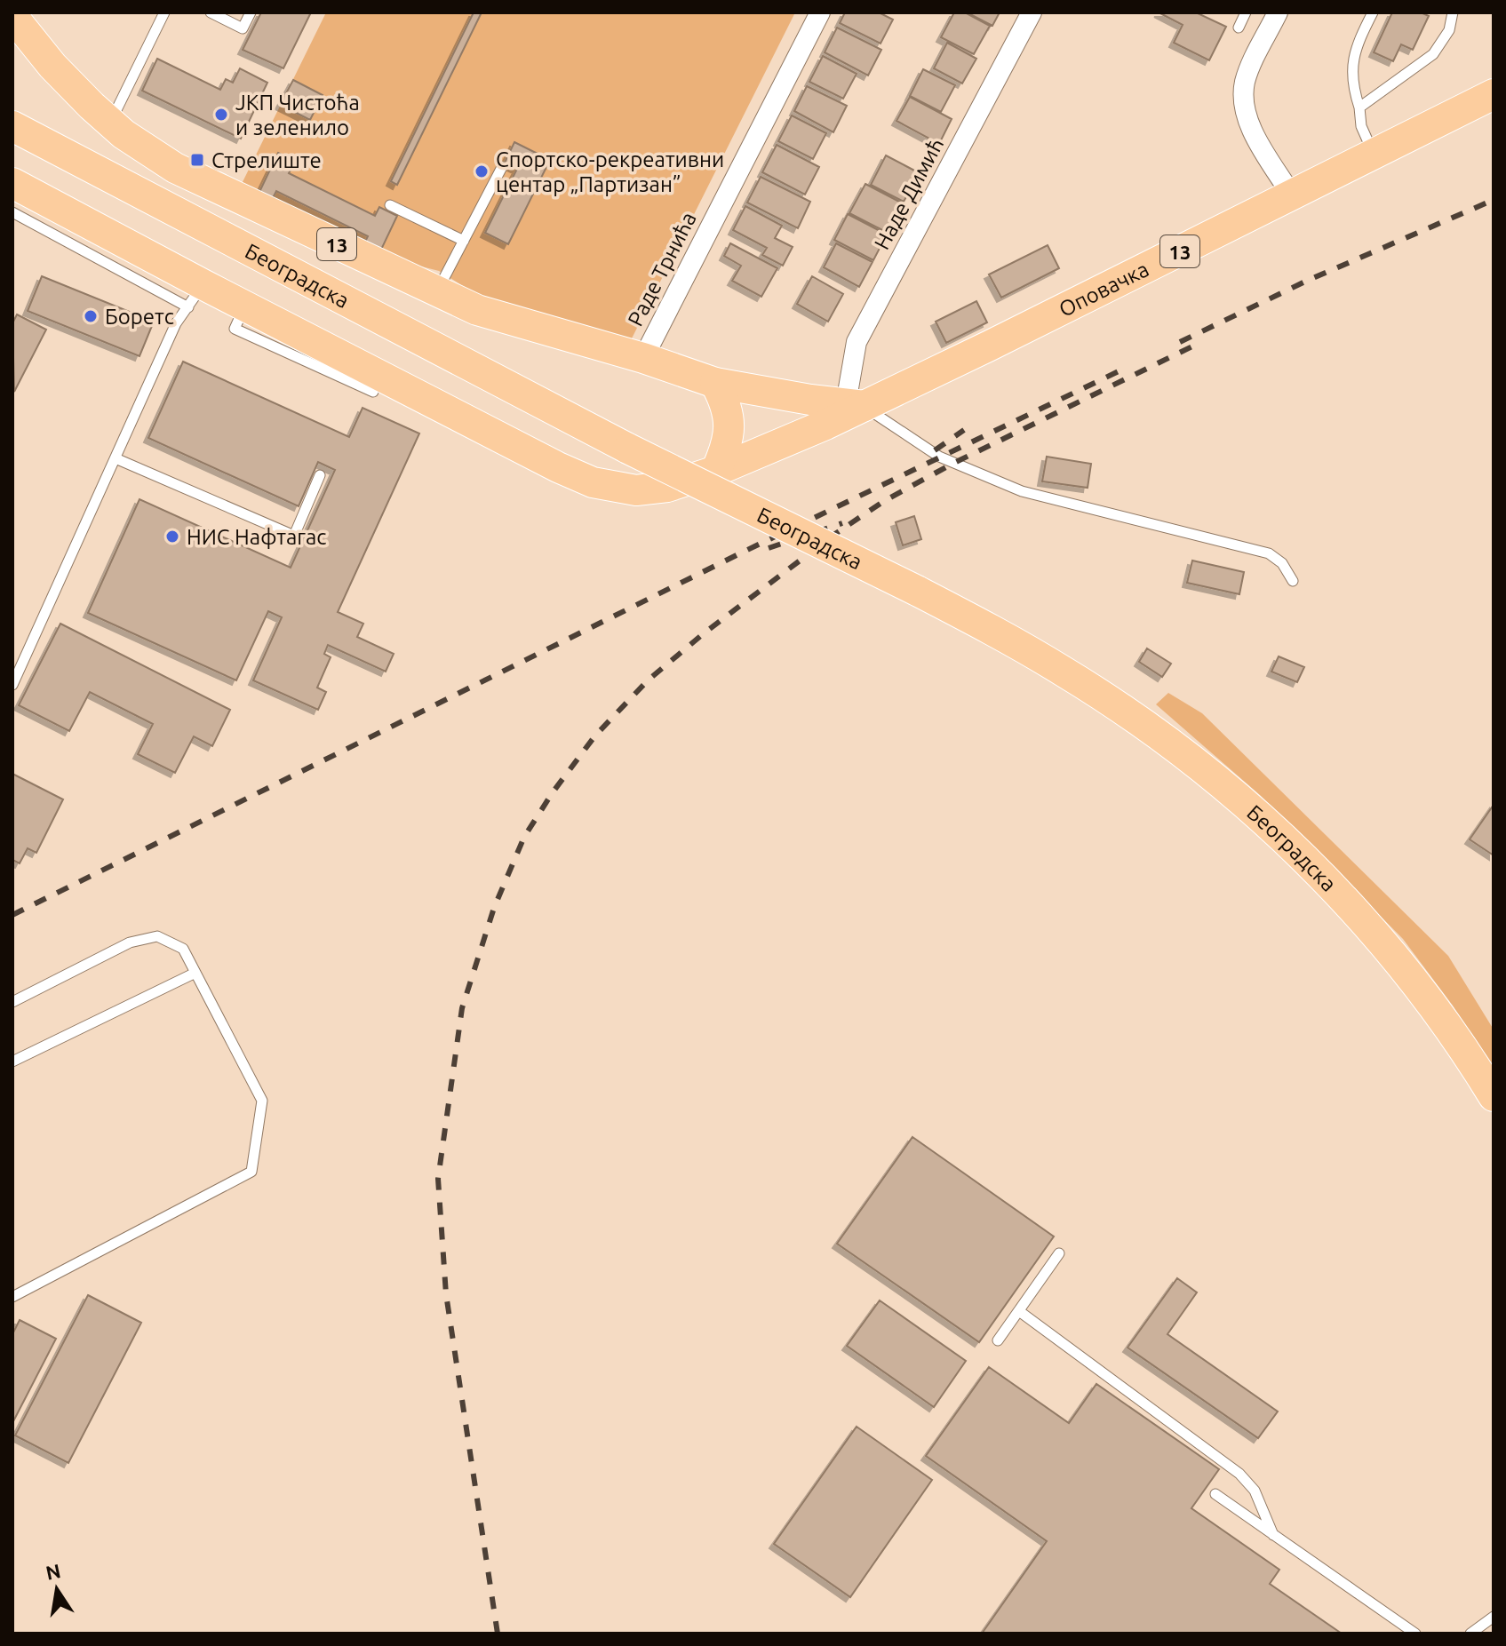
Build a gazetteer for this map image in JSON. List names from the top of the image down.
{
  "streets": {
    "main road": ["13", "Београдска", "Оповачка"],
    "street": ["Наде Димић", "Раде Трнића"]
  },
  "crossings": [
    ["Наде Димић", "13"],
    ["Наде Димић", "Оповачка"],
    ["13", "Раде Трнића"],
    ["13", "Оповачка"]
  ],
  "places": {
    "other": [
      "ЈКП Чистоћа и зеленило",
      "Спортско-рекреативни центар „Партизан”",
      "Боретс",
      "НИС Нафтагас"
    ],
    "transit": ["Стрелиште"]
  },
  "north": "top"
}
